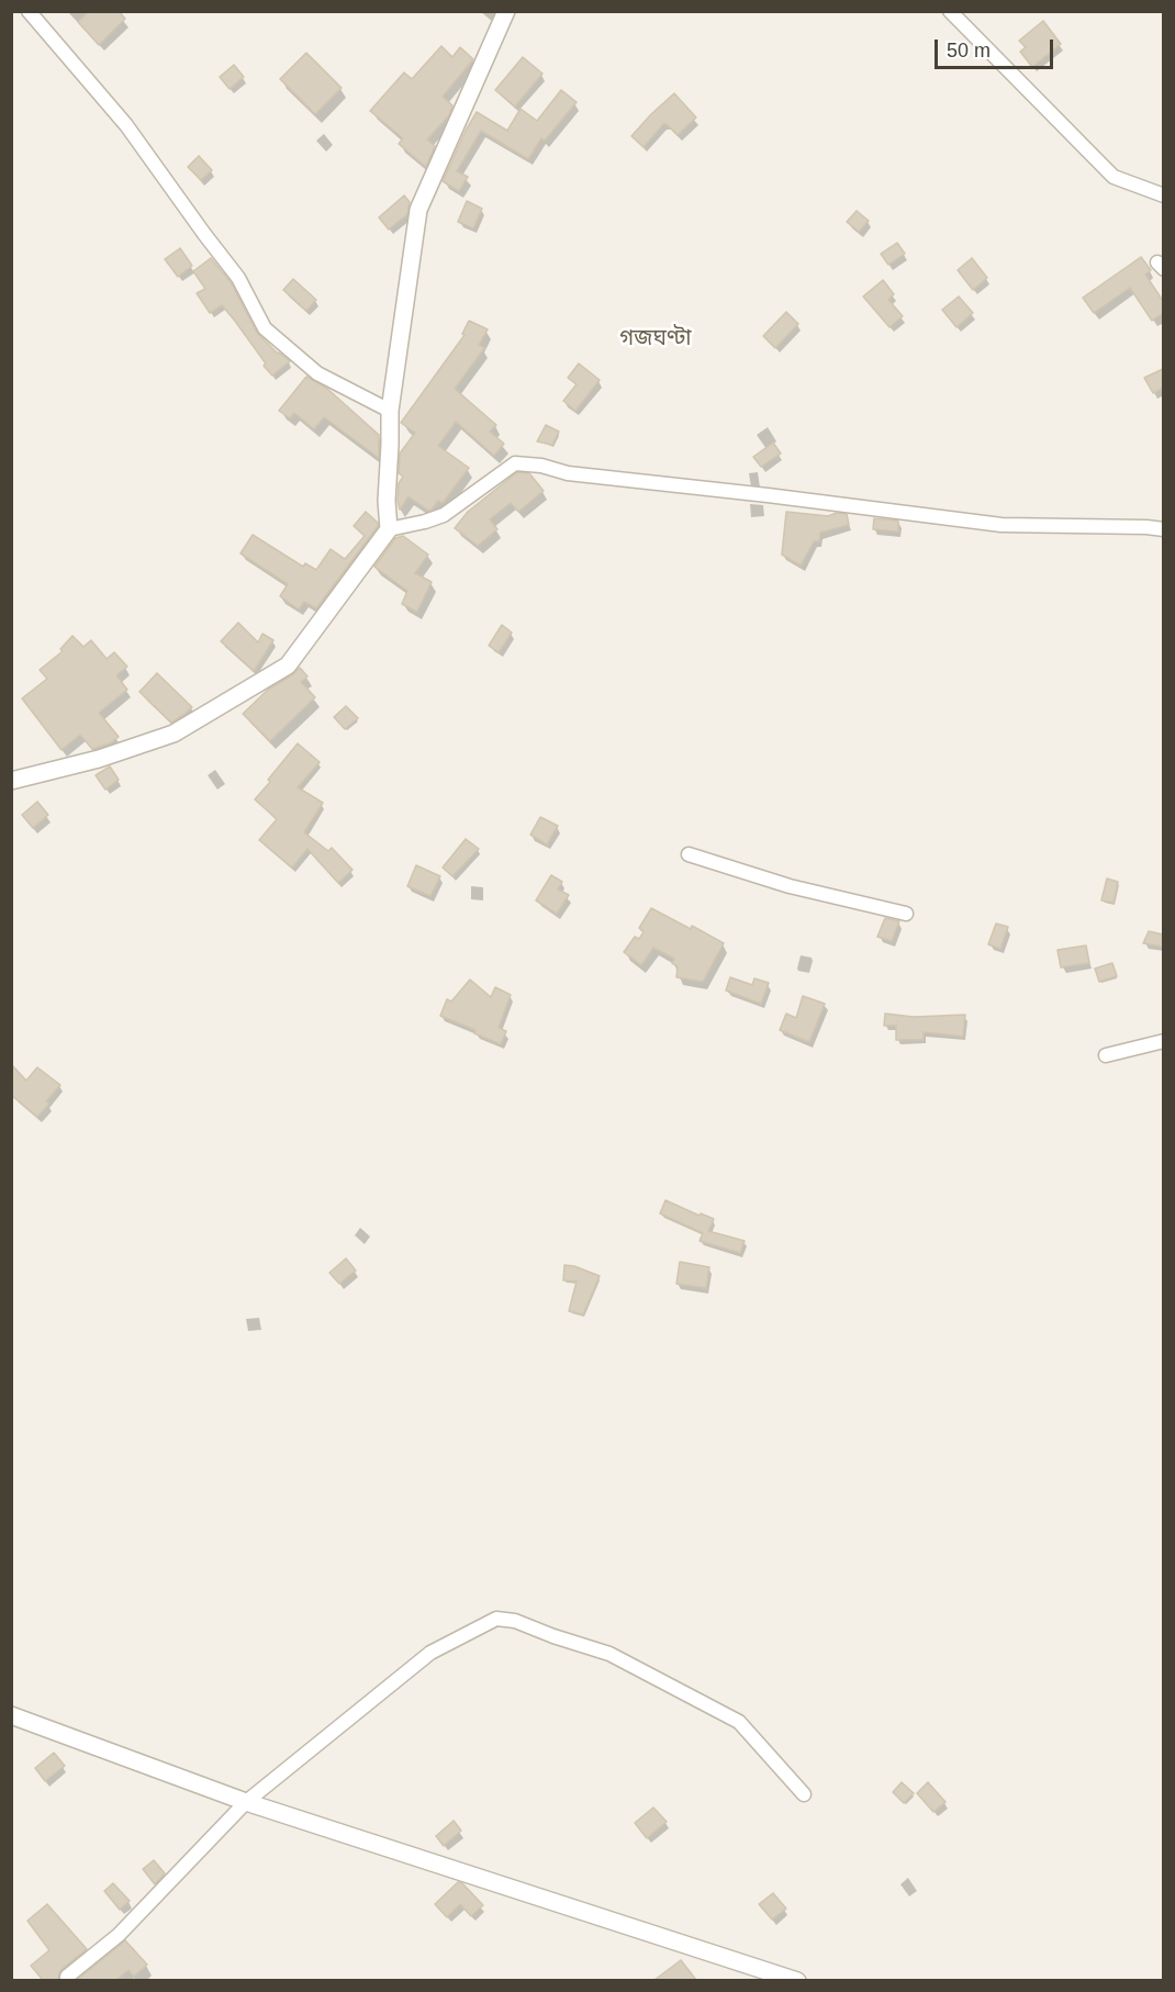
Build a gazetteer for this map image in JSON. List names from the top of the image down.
{
  "districts": ["গজঘণ্টা"],
  "scale_bar": "50 m"
}
